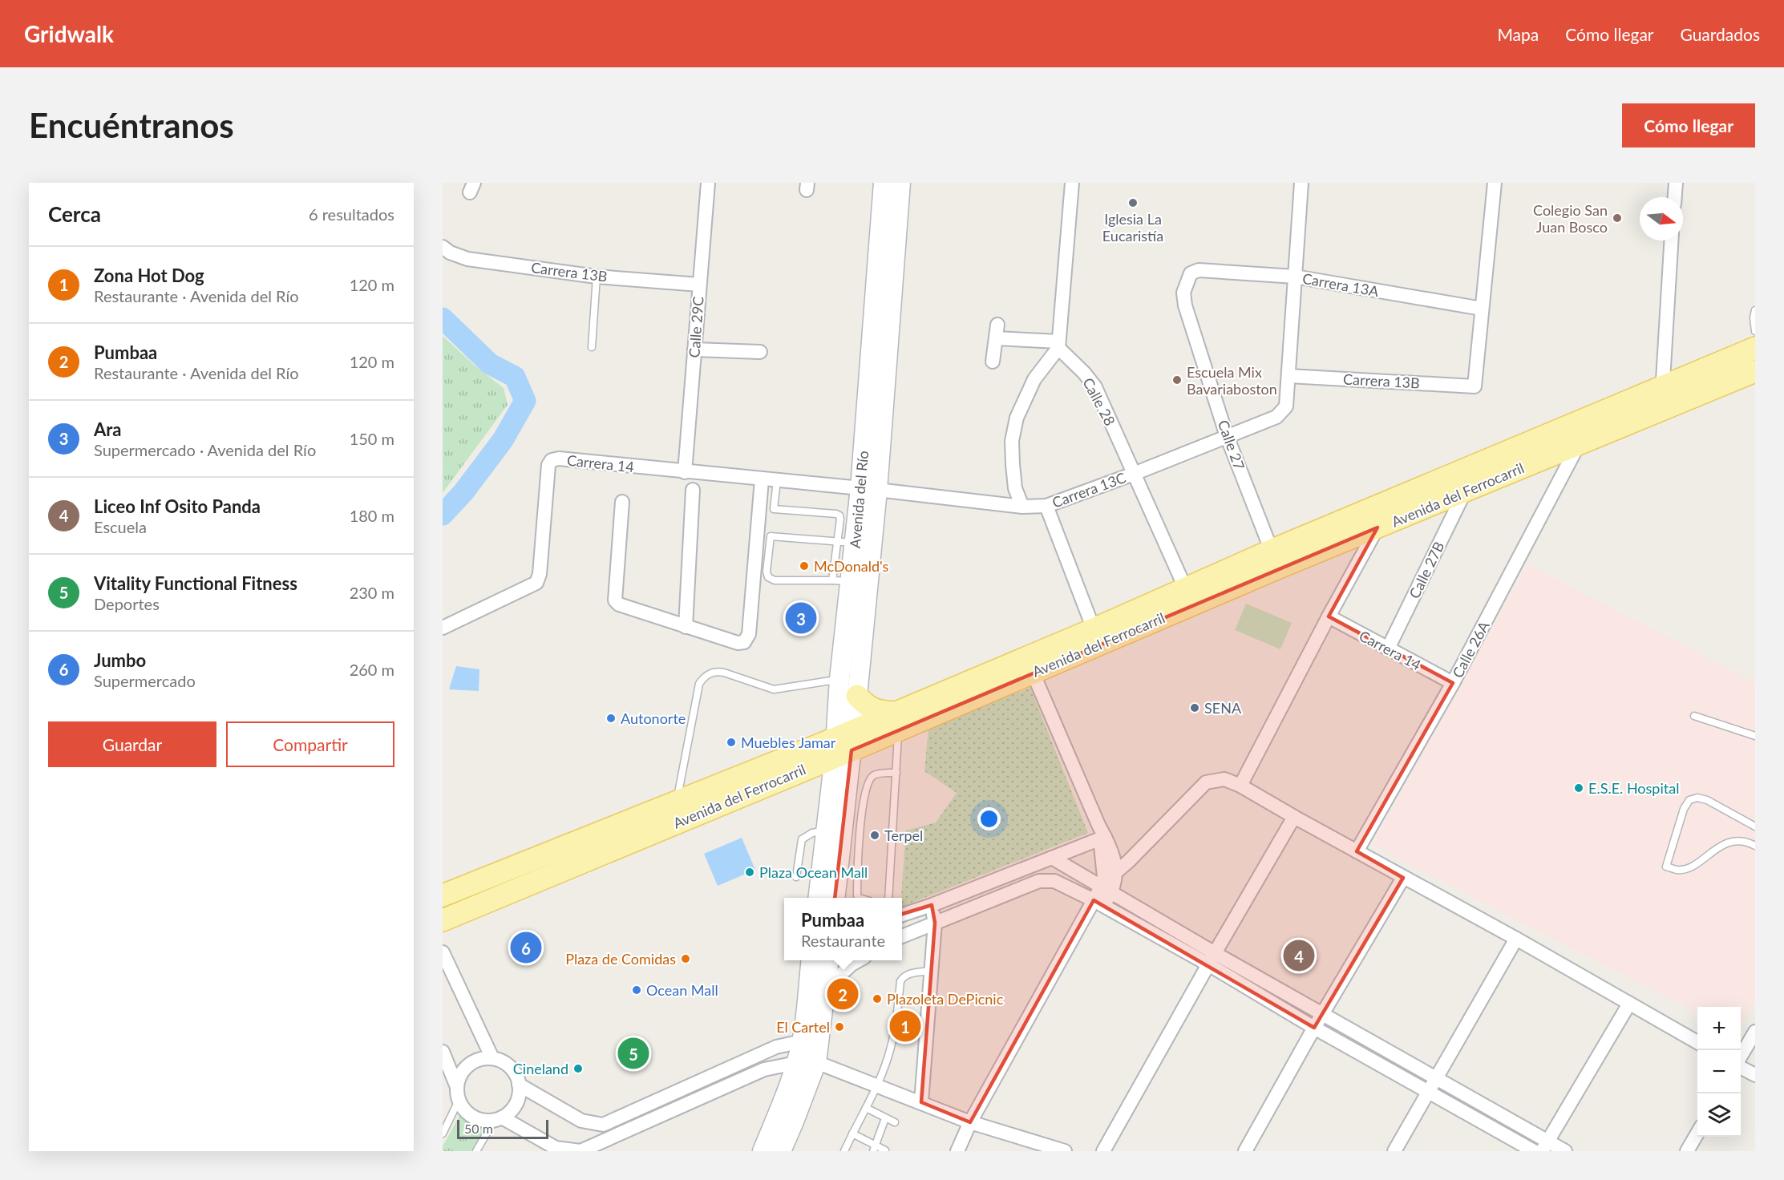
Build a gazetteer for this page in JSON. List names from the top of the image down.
{
  "streets": {
    "main road": ["Avenida del Ferrocarril", "Avenida del Río"],
    "street": [
      "Carrera 13B",
      "Carrera 13A",
      "Calle 29C",
      "Calle 28",
      "Calle 27",
      "Carrera 14",
      "Carrera 13C",
      "Calle 27B",
      "Calle 26A"
    ]
  },
  "crossings": [
    ["Carrera 13B", "Carrera 13A"],
    ["Carrera 13B", "Calle 29C"],
    ["Carrera 13B", "Carrera 13C"],
    ["Carrera 13A", "Calle 27"],
    ["Calle 29C", "Carrera 14"],
    ["Calle 28", "Carrera 13C"],
    ["Calle 28", "Avenida del Ferrocarril"],
    ["Calle 27", "Carrera 13C"],
    ["Calle 27", "Avenida del Ferrocarril"],
    ["Carrera 14", "Carrera 13C"],
    ["Carrera 14", "Avenida del Río"],
    ["Carrera 14", "Calle 27B"],
    ["Carrera 14", "Calle 26A"],
    ["Carrera 13C", "Avenida del Río"],
    ["Avenida del Ferrocarril", "Avenida del Río"],
    ["Avenida del Ferrocarril", "Calle 27B"],
    ["Avenida del Ferrocarril", "Calle 26A"]
  ],
  "places": [
    "Iglesia La Eucaristía",
    "Colegio San Juan Bosco",
    "Escuela Mix Bavariaboston",
    "McDonald's",
    "SENA",
    "Autonorte",
    "Muebles Jamar",
    "E.S.E. Hospital",
    "Terpel",
    "Plaza Ocean Mall",
    "Plaza de Comidas",
    "Ocean Mall",
    "Plazoleta DePicnic",
    "El Cartel",
    "Cineland"
  ],
  "scale_bar": "50 m",
  "north": "right",
  "page": {
    "header": "Gridwalk",
    "nav": ["Mapa", "Cómo llegar", "Guardados"],
    "buttons": [
      "Cómo llegar",
      ["Guardar", "Compartir"]
    ],
    "title": "Encuéntranos",
    "heading": ["Cerca", "6 resultados"],
    "list": [
      {
        "mark": "1",
        "name": "Zona Hot Dog",
        "note": "Restaurante · Avenida del Río",
        "value": "120 m"
      },
      {
        "mark": "2",
        "name": "Pumbaa",
        "note": "Restaurante · Avenida del Río",
        "value": "120 m"
      },
      {
        "mark": "3",
        "name": "Ara",
        "note": "Supermercado · Avenida del Río",
        "value": "150 m"
      },
      {
        "mark": "4",
        "name": "Liceo Inf Osito Panda",
        "note": "Escuela",
        "value": "180 m"
      },
      {
        "mark": "5",
        "name": "Vitality Functional Fitness",
        "note": "Deportes",
        "value": "230 m"
      },
      {
        "mark": "6",
        "name": "Jumbo",
        "note": "Supermercado",
        "value": "260 m"
      }
    ],
    "pins": [
      "3",
      "6",
      "4",
      "2",
      "1",
      "5"
    ],
    "popup": ["Pumbaa", "Restaurante"],
    "map_buttons": ["+", "−"],
    "scale": "50 m"
  }
}
